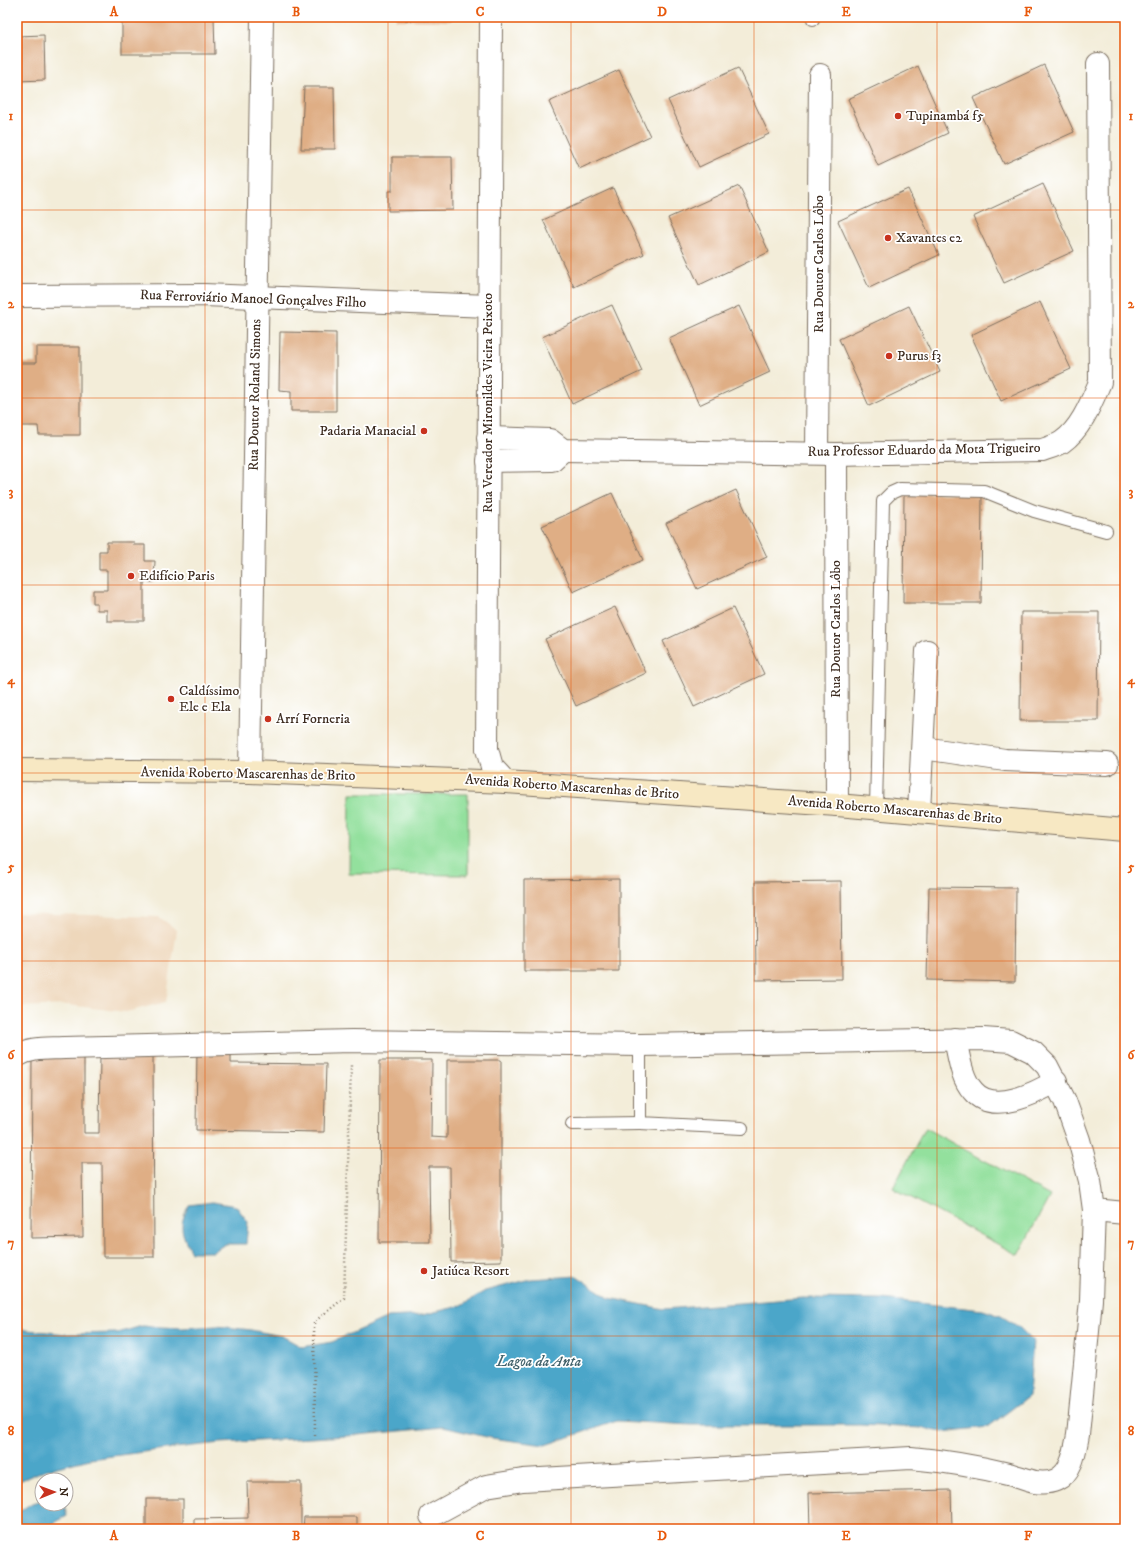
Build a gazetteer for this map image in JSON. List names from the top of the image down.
{
  "streets": {
    "street": [
      "Rua Doutor Carlos Lôbo",
      "Rua Ferroviário Manoel Gonçalves Filho",
      "Rua Doutor Roland Simons",
      "Rua Vereador Mironildes Vieira Peixoto",
      "Rua Professor Eduardo da Mota Trigueiro",
      "Avenida Roberto Mascarenhas de Brito"
    ]
  },
  "crossings": [
    ["Rua Doutor Carlos Lôbo", "Rua Professor Eduardo da Mota Trigueiro"],
    ["Rua Doutor Carlos Lôbo", "Avenida Roberto Mascarenhas de Brito"],
    ["Rua Ferroviário Manoel Gonçalves Filho", "Rua Doutor Roland Simons"],
    ["Rua Ferroviário Manoel Gonçalves Filho", "Rua Vereador Mironildes Vieira Peixoto"],
    ["Rua Doutor Roland Simons", "Avenida Roberto Mascarenhas de Brito"],
    ["Rua Vereador Mironildes Vieira Peixoto", "Avenida Roberto Mascarenhas de Brito"]
  ],
  "water": ["Lagoa da Anta"],
  "places": [
    "Tupinambá f5",
    "Xavantes e2",
    "Purus f3",
    "Padaria Manacial",
    "Edifício Paris",
    "Caldíssimo Ele e Ela",
    "Arrí Forneria",
    "Jatiúca Resort"
  ],
  "north": "right",
  "grid": {
    "columns": [
      "A",
      "B",
      "C",
      "D",
      "E",
      "F"
    ],
    "rows": [
      "1",
      "2",
      "3",
      "4",
      "5",
      "6",
      "7",
      "8"
    ]
  }
}
